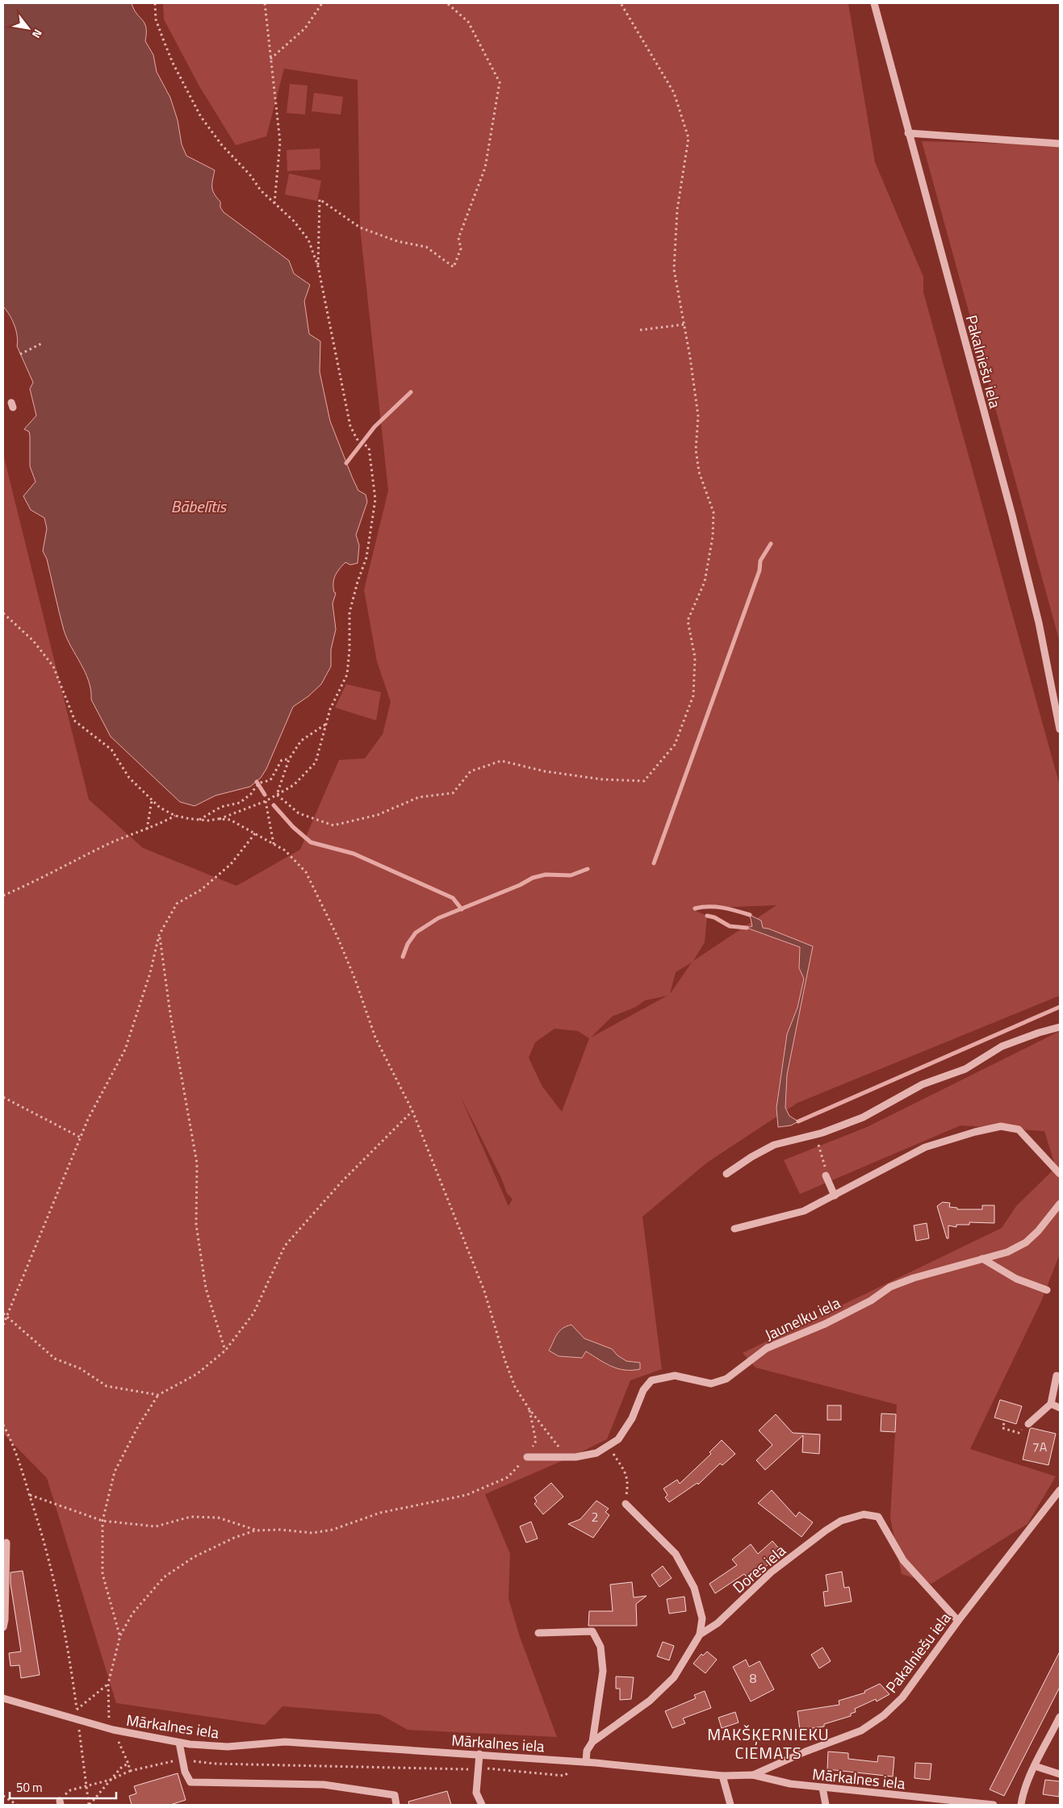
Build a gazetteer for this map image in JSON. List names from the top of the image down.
{
  "streets": {
    "street": [
      "Pakalniešu iela",
      "Jaunelku iela",
      "Dores iela",
      "Mārkalnes iela"
    ]
  },
  "crossings": [
    ["Pakalniešu iela", "Dores iela"],
    ["Pakalniešu iela", "Mārkalnes iela"]
  ],
  "districts": ["MAKŠĶERNIEKU CIEMATS"],
  "water": ["Bābelītis"],
  "house_numbers": ["7A", "2", "8"],
  "scale_bar": "50 m",
  "north": "bottom right"
}
